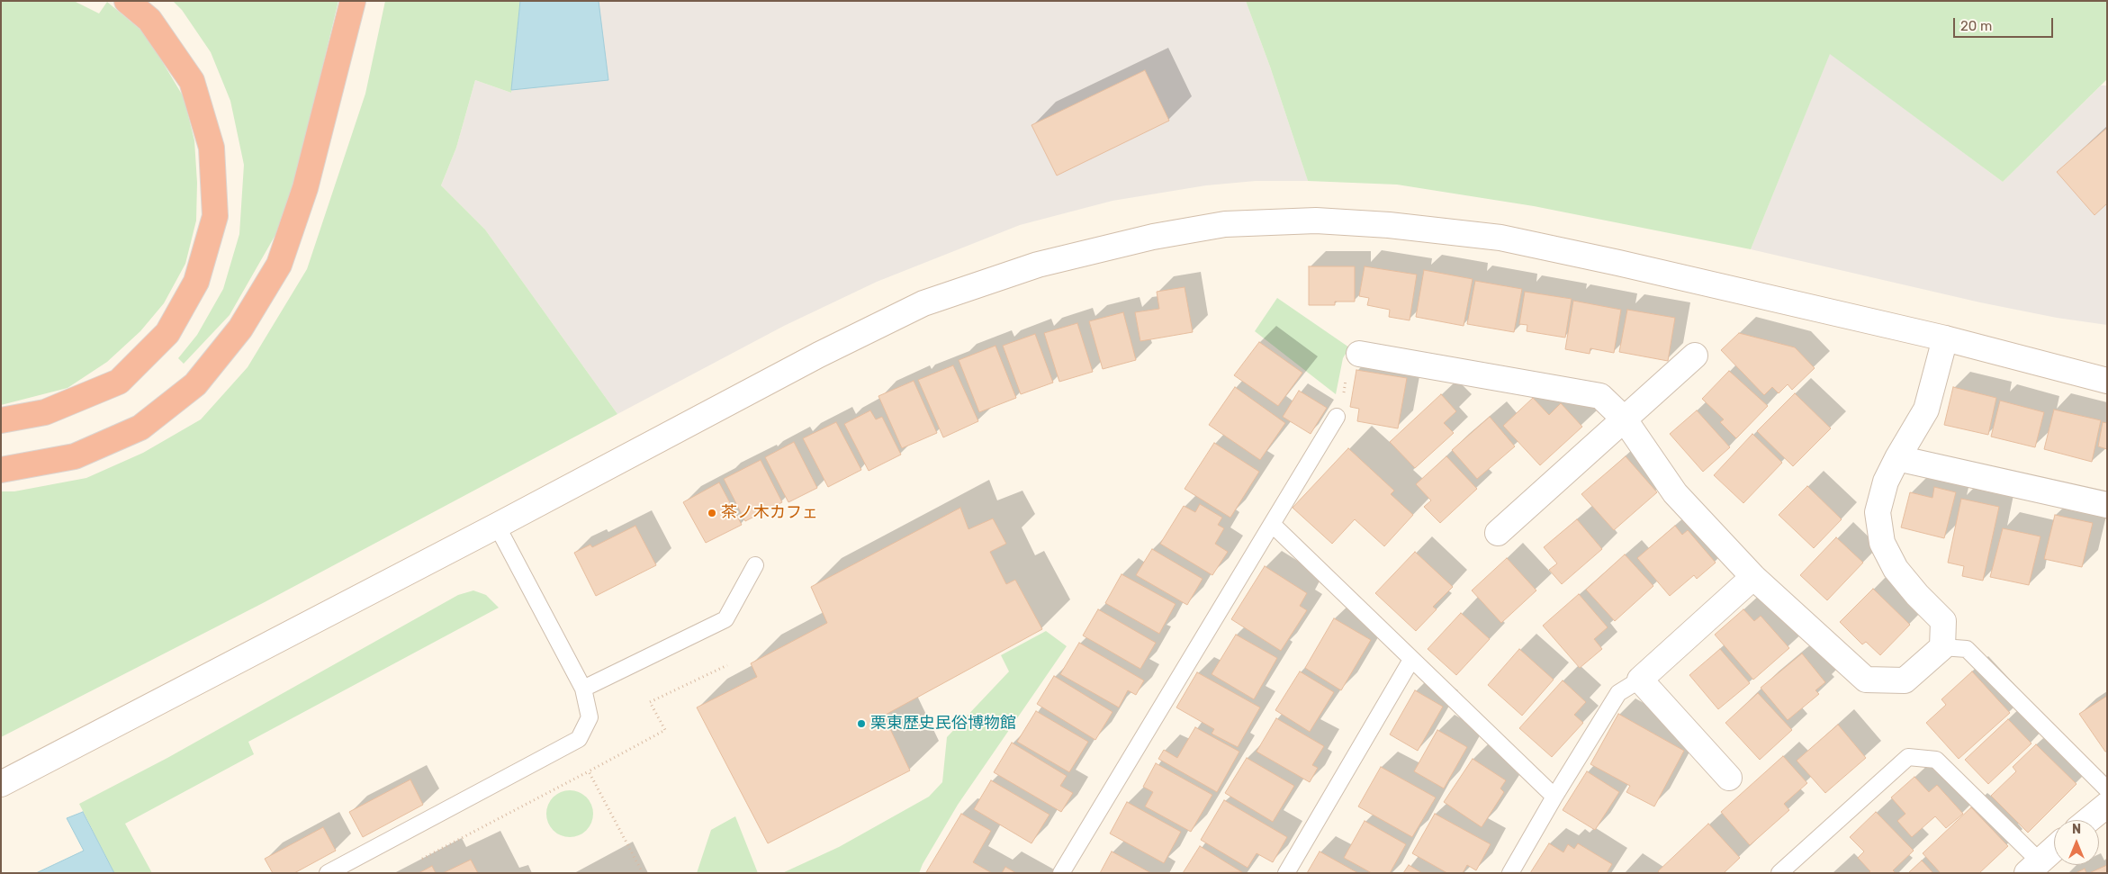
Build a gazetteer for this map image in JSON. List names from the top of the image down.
{
  "places": ["茶ノ木カフェ", "栗東歴史民俗博物館"],
  "scale_bar": "20 m",
  "north": "top"
}
